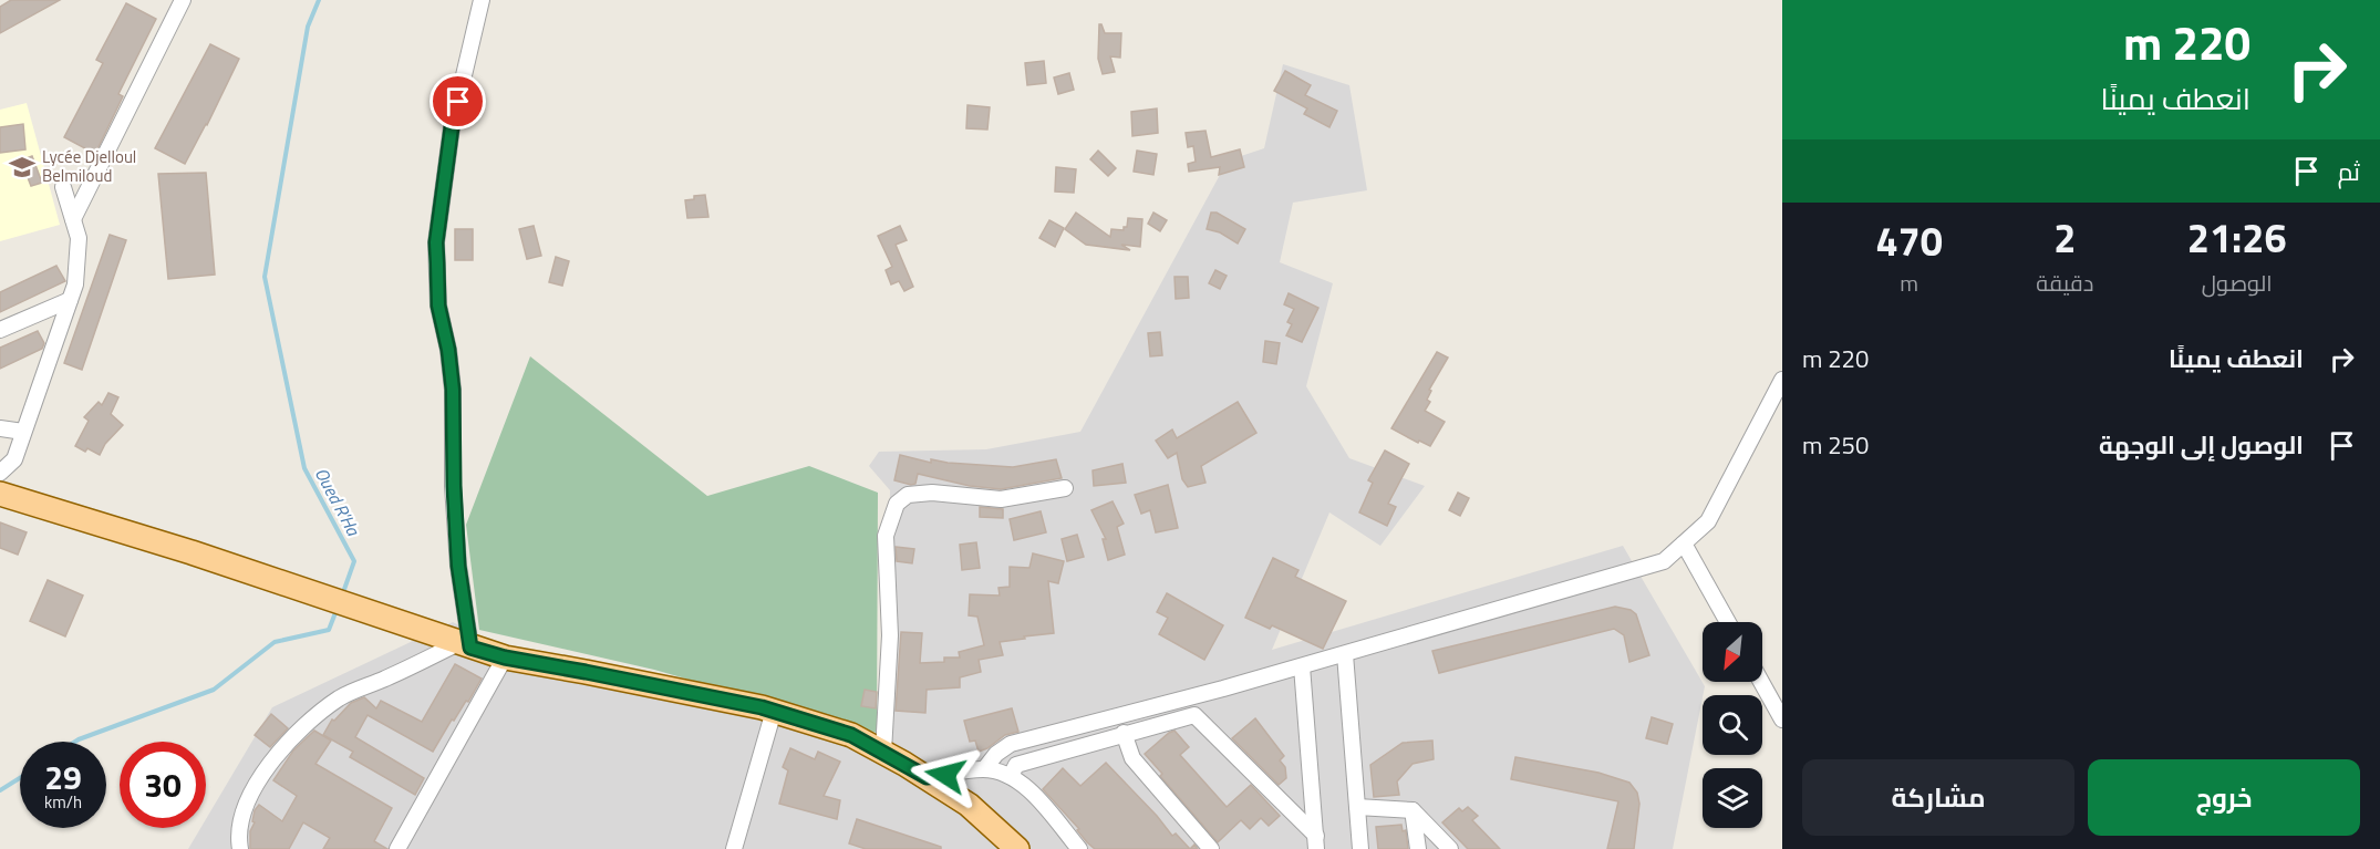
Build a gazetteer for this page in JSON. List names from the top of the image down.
{
  "water": ["Oued R'Ha"],
  "places": {
    "school or university": ["Lycée Djelloul Belmiloud"]
  },
  "north": "bottom left",
  "page": {
    "turn": ["220 m", "انعطف يمينًا"],
    "then": "ثم",
    "eta": [
      "21:26",
      "الوصول",
      "2",
      "دقيقة",
      "470",
      "m"
    ],
    "list": [
      {
        "name": "انعطف يمينًا",
        "value": "220 m"
      },
      {
        "name": "الوصول إلى الوجهة",
        "value": "250 m"
      }
    ],
    "speed": "29 km/h",
    "limit": "30",
    "buttons": ["خروج", "مشاركة"]
  }
}
